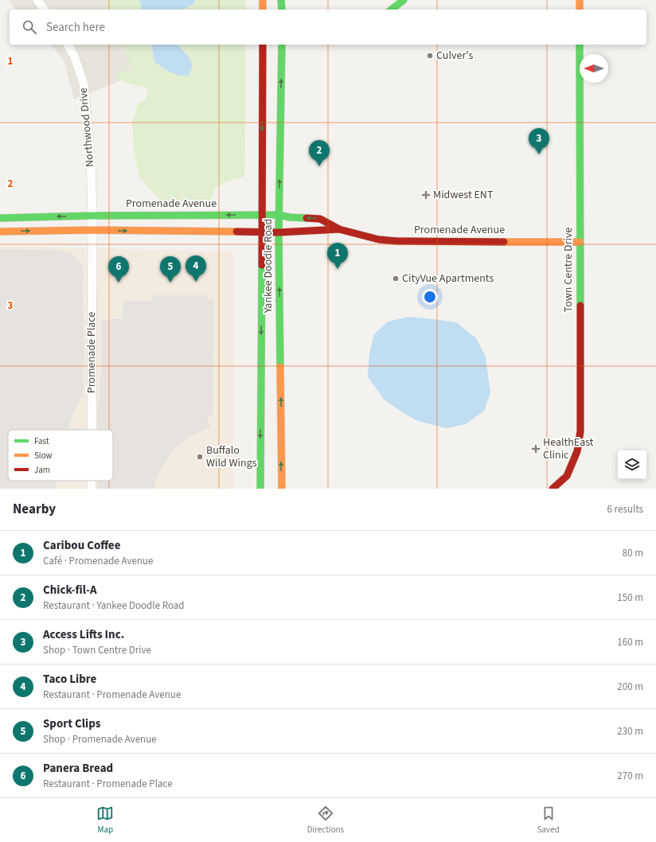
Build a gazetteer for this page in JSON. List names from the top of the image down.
{
  "streets": {
    "street": [
      "Northwood Drive",
      "Promenade Avenue",
      "Yankee Doodle Road",
      "Town Centre Drive",
      "Promenade Place"
    ]
  },
  "crossings": [
    ["Northwood Drive", "Promenade Avenue"],
    ["Northwood Drive", "Promenade Place"],
    ["Promenade Avenue", "Yankee Doodle Road"],
    ["Promenade Avenue", "Town Centre Drive"],
    ["Promenade Avenue", "Promenade Place"]
  ],
  "places": {
    "other": ["Culver's", "CityVue Apartments", "Buffalo Wild Wings"],
    "health": ["Midwest ENT", "HealthEast Clinic"]
  },
  "legend": ["Fast", "Slow", "Jam"],
  "north": "left",
  "page": {
    "search": "Search here",
    "pins": [
      "3",
      "2",
      "1",
      "4",
      "5",
      "6"
    ],
    "heading": ["Nearby", "6 results"],
    "list": [
      {
        "mark": "1",
        "name": "Caribou Coffee",
        "note": "Café · Promenade Avenue",
        "value": "80 m"
      },
      {
        "mark": "2",
        "name": "Chick-fil-A",
        "note": "Restaurant · Yankee Doodle Road",
        "value": "150 m"
      },
      {
        "mark": "3",
        "name": "Access Lifts Inc.",
        "note": "Shop · Town Centre Drive",
        "value": "160 m"
      },
      {
        "mark": "4",
        "name": "Taco Libre",
        "note": "Restaurant · Promenade Avenue",
        "value": "200 m"
      },
      {
        "mark": "5",
        "name": "Sport Clips",
        "note": "Shop · Promenade Avenue",
        "value": "230 m"
      },
      {
        "mark": "6",
        "name": "Panera Bread",
        "note": "Restaurant · Promenade Place",
        "value": "270 m"
      }
    ],
    "nav": ["Map", "Directions", "Saved"]
  },
  "grid": {
    "rows": ["1", "2", "3"]
  }
}
